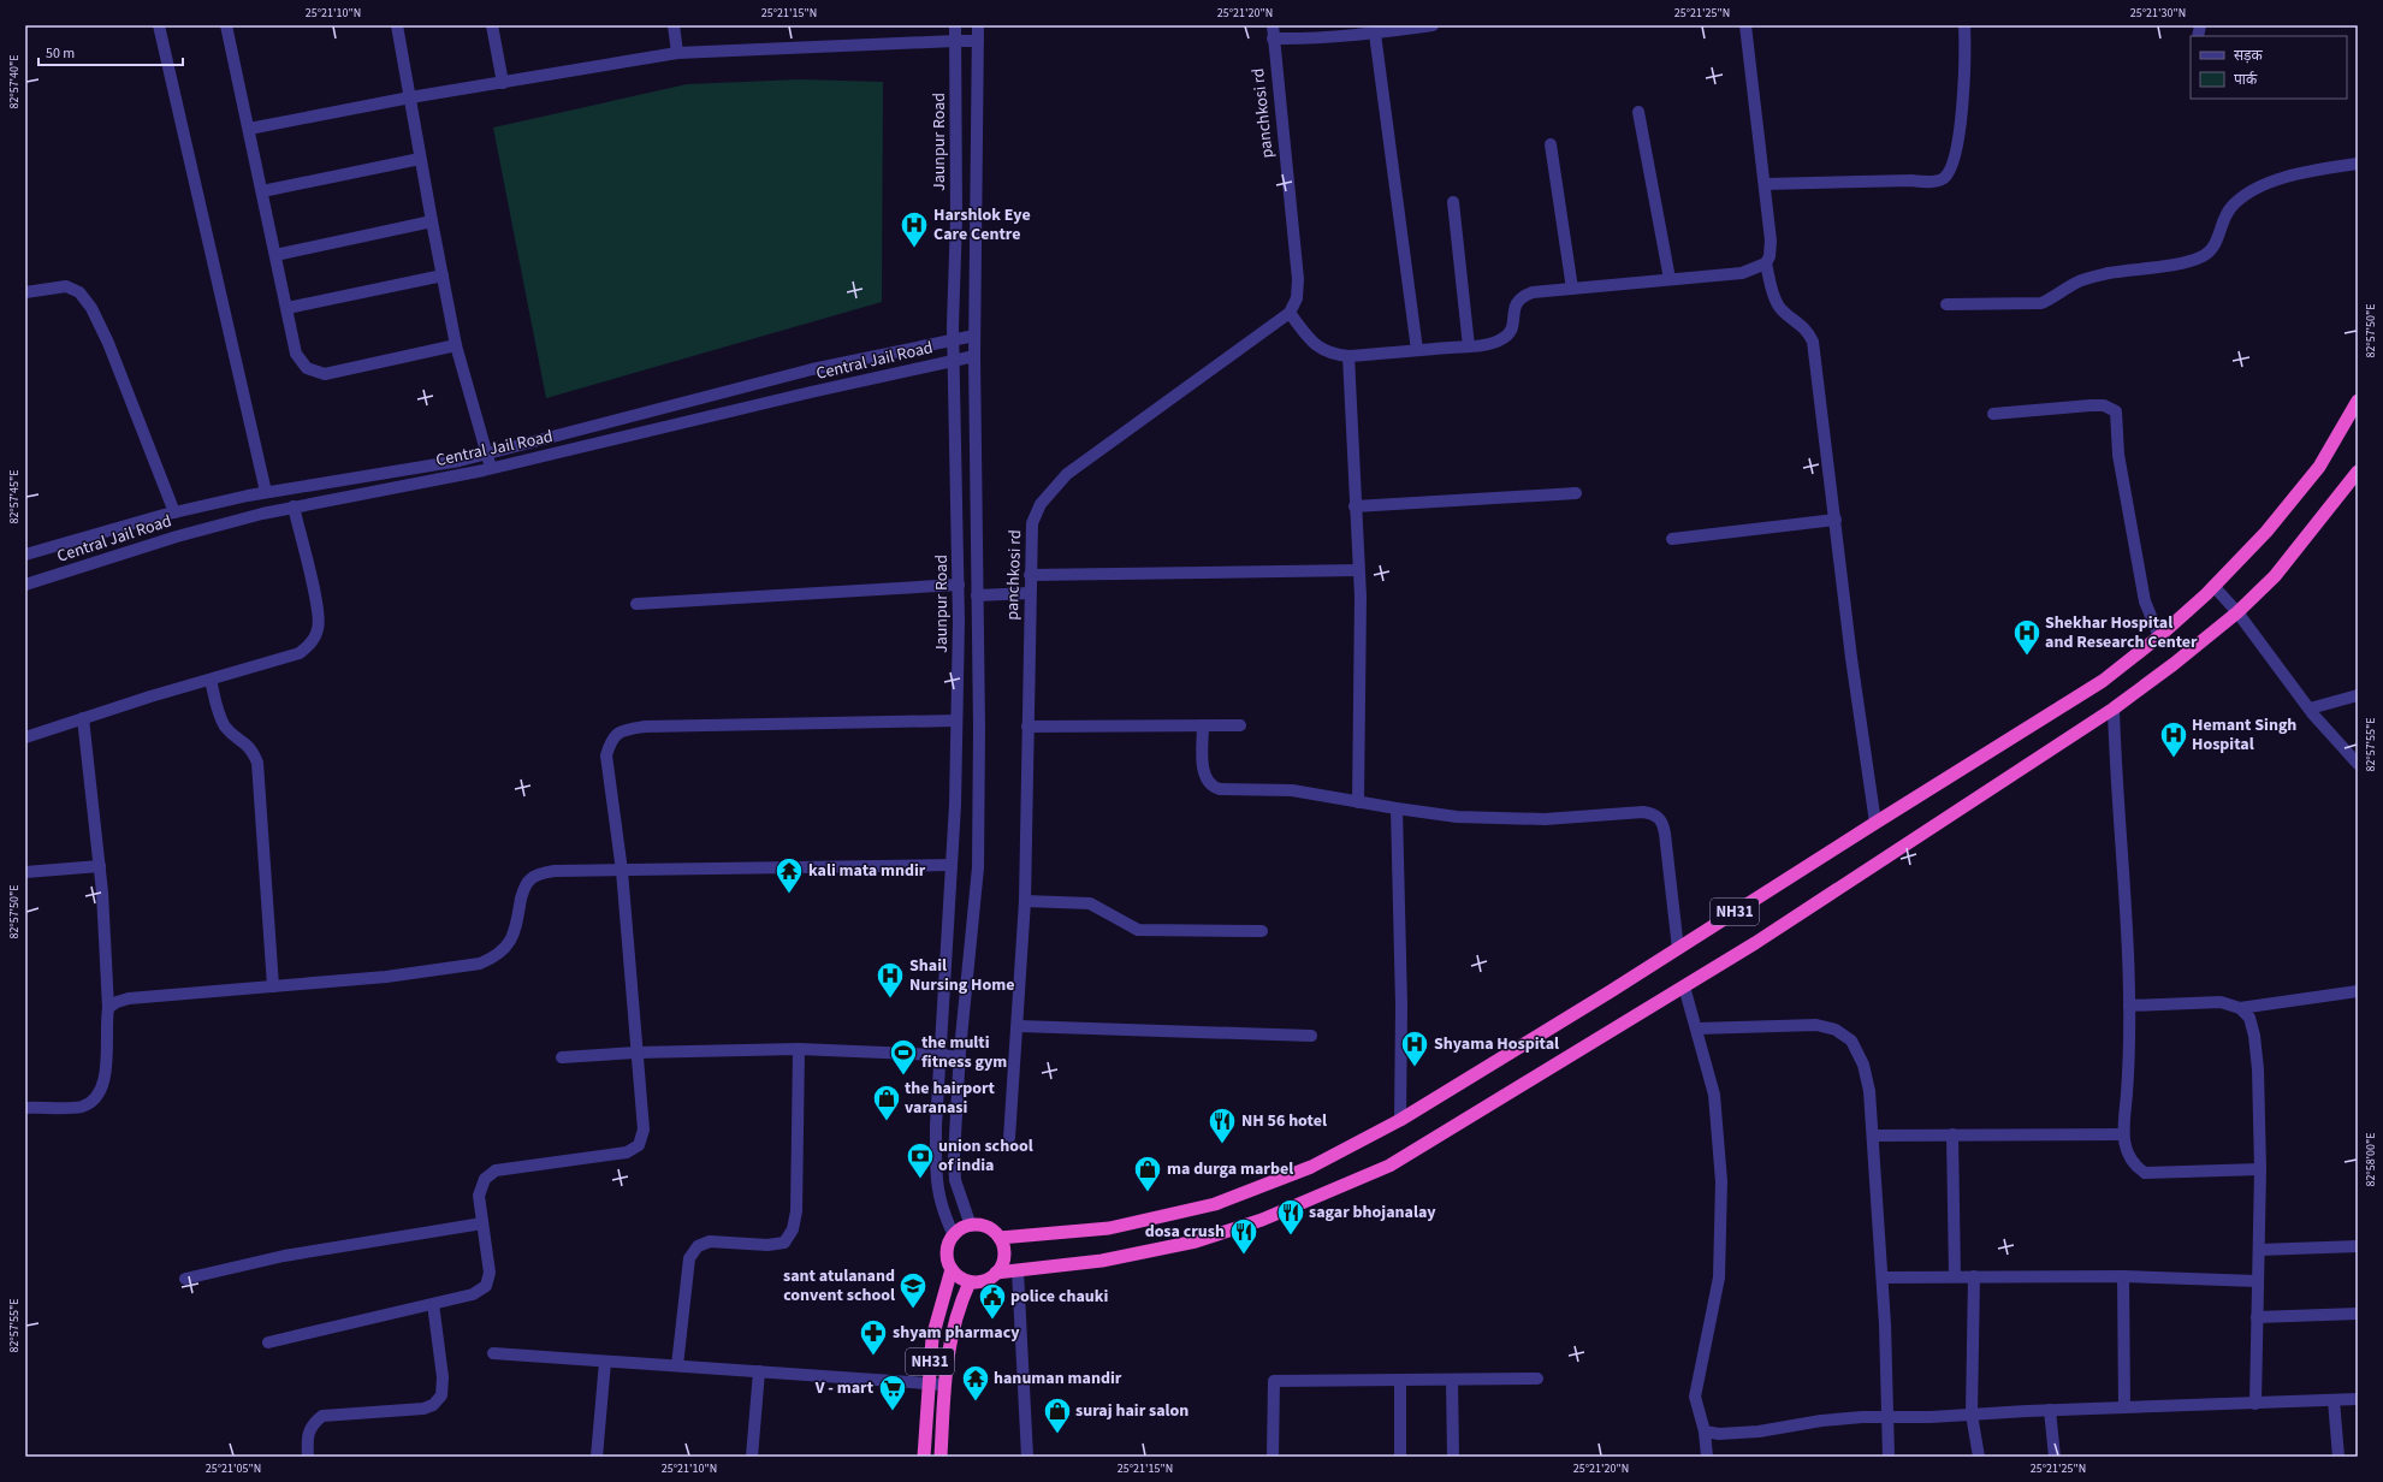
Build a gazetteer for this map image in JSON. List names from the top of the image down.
{
  "streets": {
    "highway": ["NH31"],
    "street": ["panchkosi rd", "Jaunpur Road", "Central Jail Road"]
  },
  "crossings": [
    ["Jaunpur Road", "Central Jail Road"],
    ["Jaunpur Road", "NH31"]
  ],
  "places": {
    "hospital": [
      "Harshlok Eye Care Centre",
      "Shekhar Hospital and Research Center",
      "Hemant Singh Hospital",
      "Shail Nursing Home",
      "Shyama Hospital"
    ],
    "temple": ["kali mata mndir", "hanuman mandir"],
    "sports": ["the multi fitness gym"],
    "shop": ["the hairport varanasi", "ma durga marbel", "suraj hair salon"],
    "restaurant": ["NH 56 hotel", "sagar bhojanalay", "dosa crush"],
    "bank": ["union school of india"],
    "school or university": ["sant atulanand convent school"],
    "public building": ["police chauki"],
    "pharmacy": ["shyam pharmacy"],
    "supermarket": ["V - mart"]
  },
  "legend": ["सड़क", "पार्क"],
  "scale_bar": "50 m",
  "coordinates": [
    "25°21'10\"N",
    "25°21'15\"N",
    "25°21'20\"N",
    "25°21'25\"N",
    "25°21'30\"N",
    "82°57'40\"E",
    "82°57'50\"E",
    "82°57'45\"E",
    "82°57'55\"E",
    "82°58'00\"E",
    "25°21'05\"N"
  ]
}
